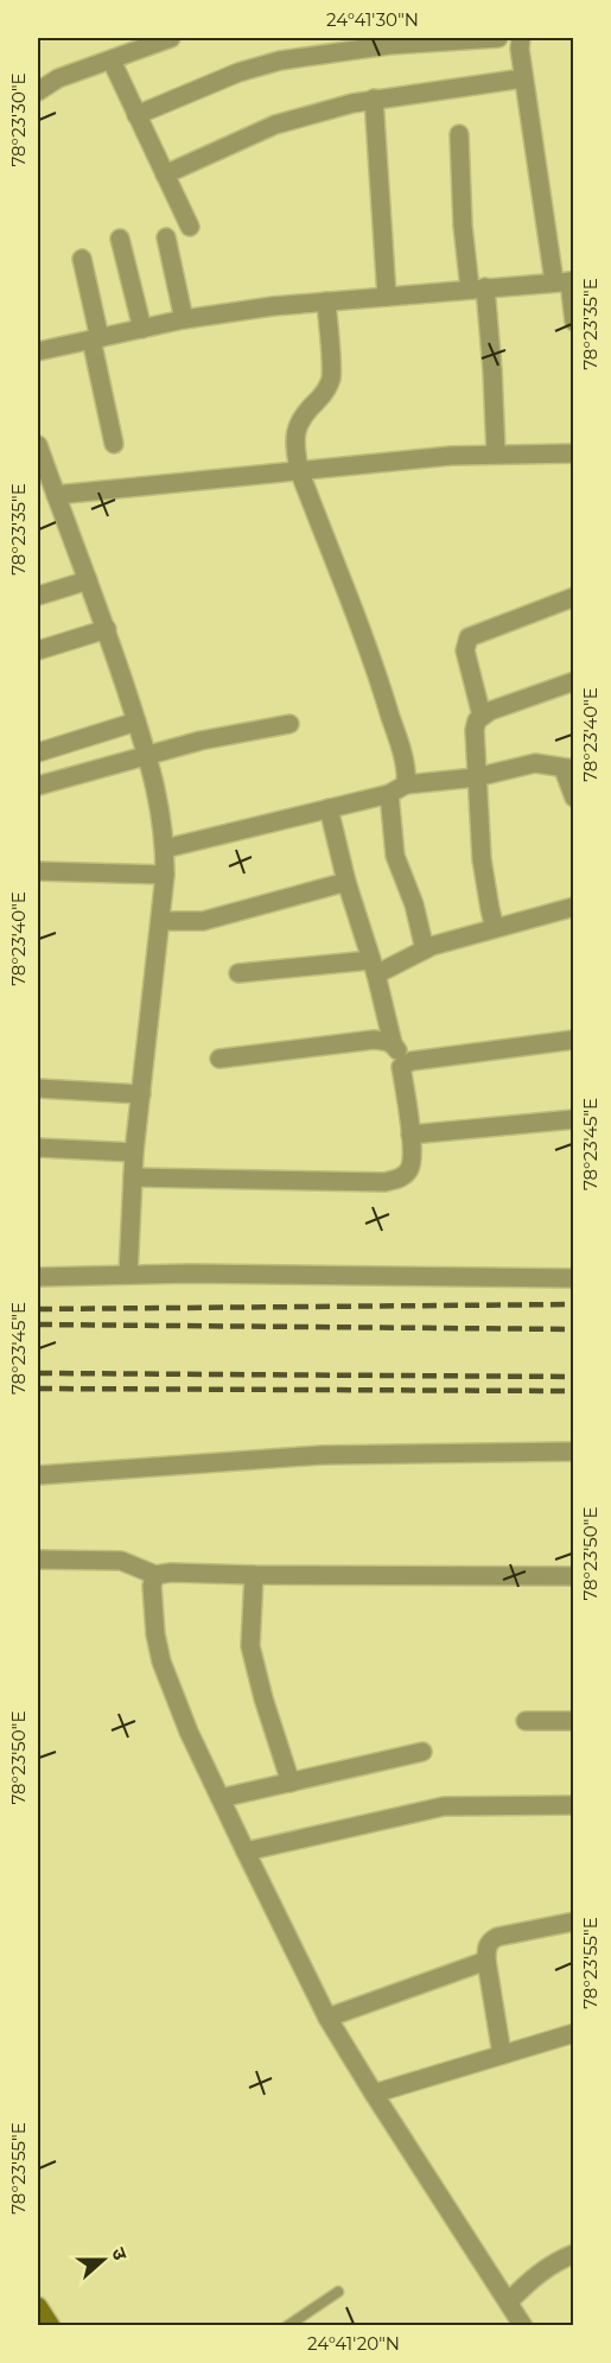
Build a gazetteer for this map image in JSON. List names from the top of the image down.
{
  "north": "right",
  "coordinates": [
    "24°41'30\"N",
    "78°23'30\"E",
    "78°23'35\"E",
    "78°23'40\"E",
    "78°23'45\"E",
    "78°23'50\"E",
    "78°23'55\"E",
    "24°41'20\"N"
  ]
}
